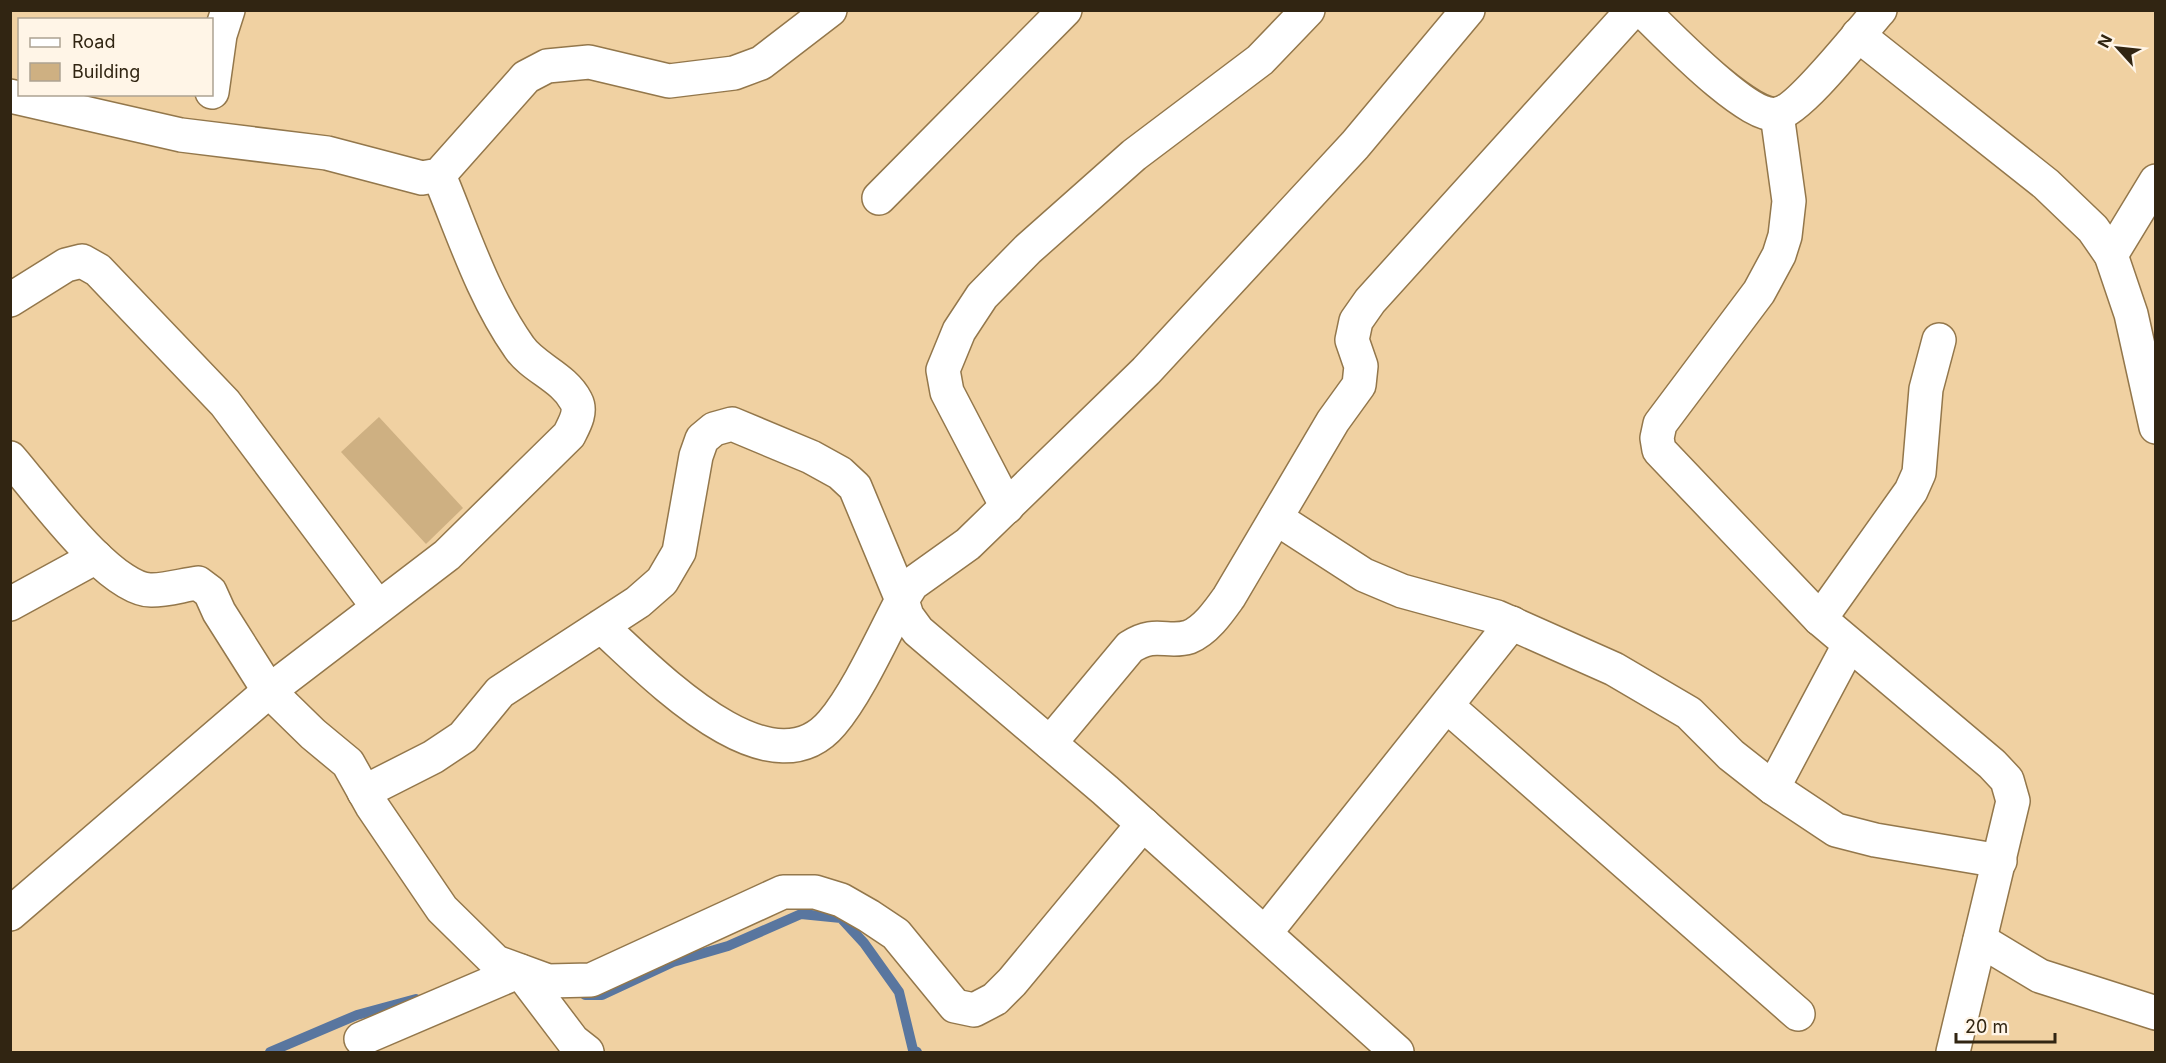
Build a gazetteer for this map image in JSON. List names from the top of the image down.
{
  "legend": ["Road", "Building"],
  "scale_bar": "20 m",
  "north": "top left"
}
